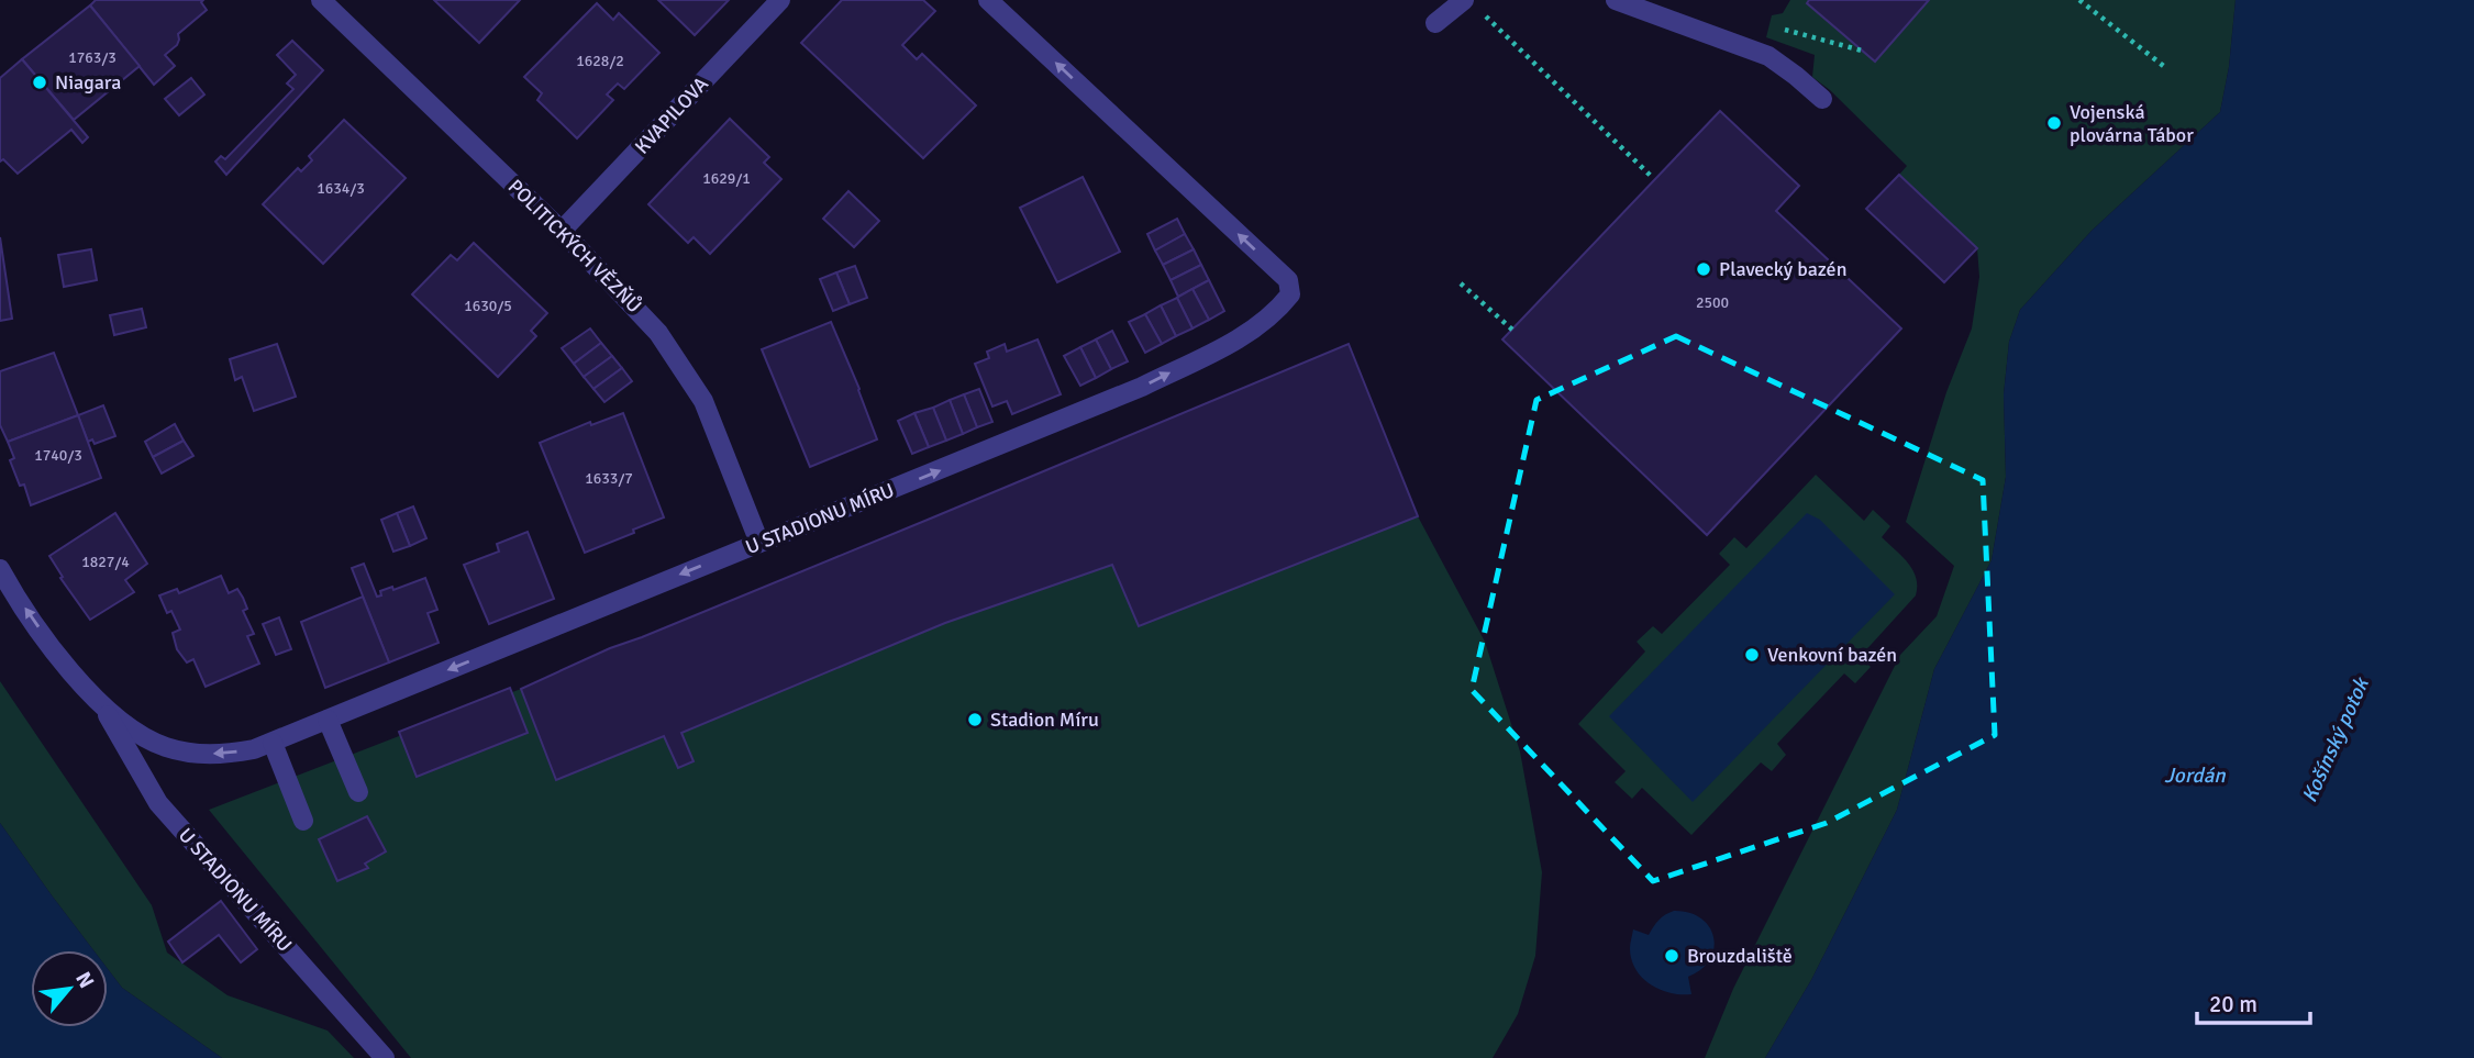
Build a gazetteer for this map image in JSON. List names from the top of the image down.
{
  "streets": {
    "street": ["KVAPILOVA", "POLITICKÝCH VĚZŇŮ", "U STADIONU MÍRU"]
  },
  "crossings": [
    ["KVAPILOVA", "POLITICKÝCH VĚZŇŮ"],
    ["POLITICKÝCH VĚZŇŮ", "U STADIONU MÍRU"]
  ],
  "water": ["Košínský potok", "Jordán"],
  "places": [
    "Niagara",
    "Vojenská plovárna Tábor",
    "Plavecký bazén",
    "Venkovní bazén",
    "Stadion Míru",
    "Brouzdaliště"
  ],
  "house_numbers": [
    "1763/3",
    "1628/2",
    "1629/1",
    "1634/3",
    "2500",
    "1630/5",
    "1740/3",
    "1633/7",
    "1827/4"
  ],
  "scale_bar": "20 m",
  "north": "top right"
}
